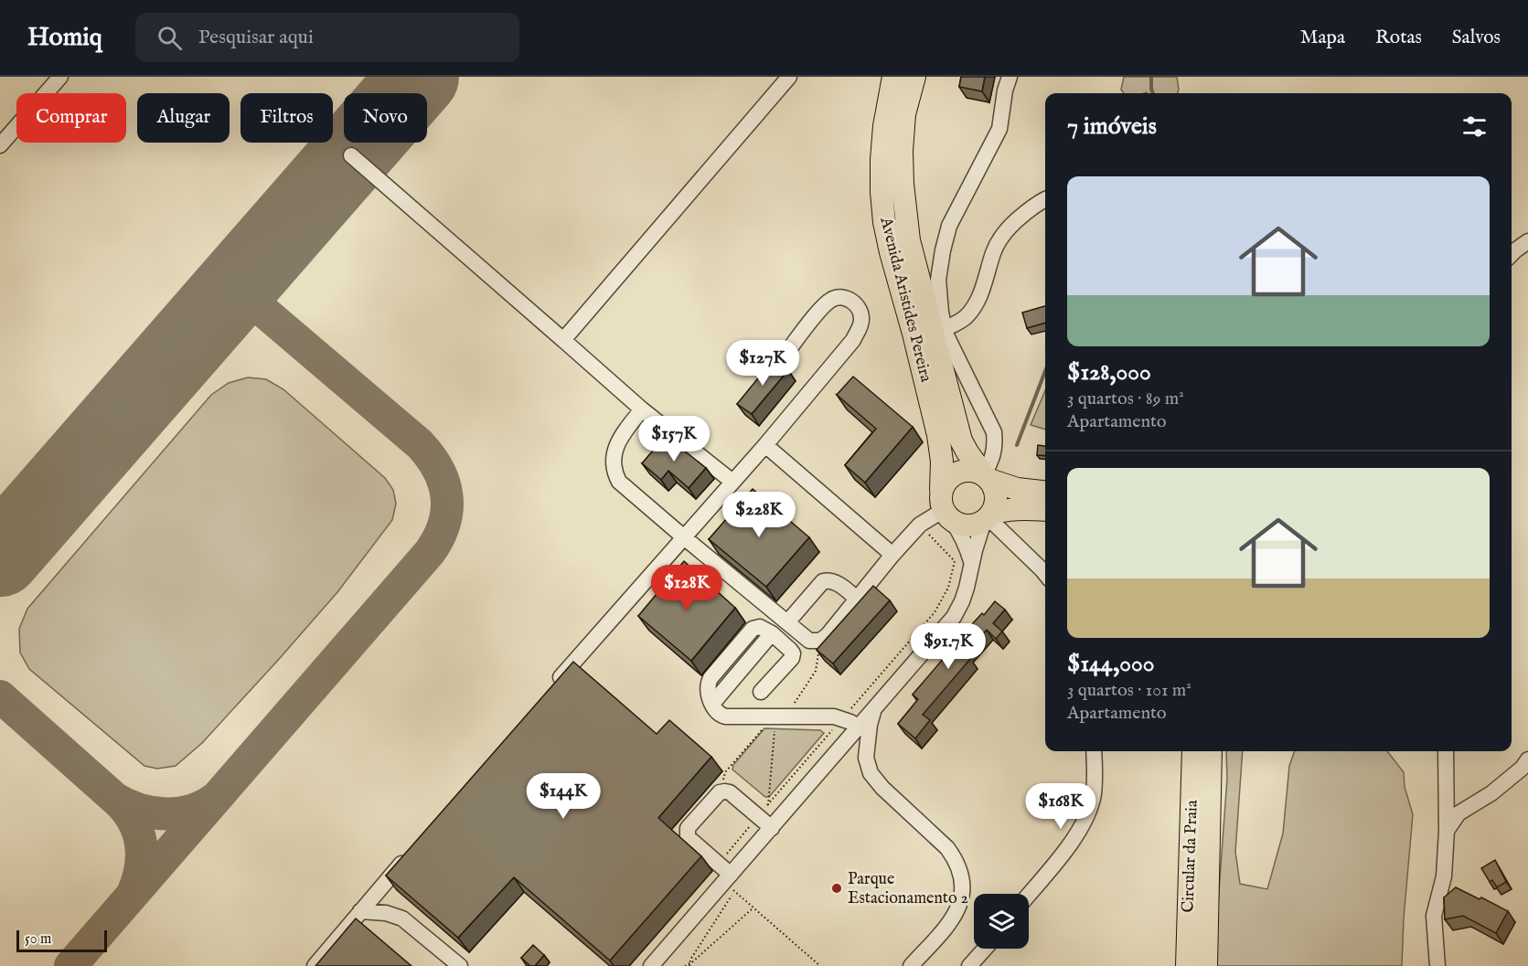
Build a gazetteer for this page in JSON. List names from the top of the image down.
{
  "streets": {
    "highway": ["Avenida Aristides Pereira", "Circular da Praia"]
  },
  "places": ["Parque Estacionamento 2"],
  "scale_bar": "50 m",
  "page": {
    "header": "Homiq",
    "search": "Pesquisar aqui",
    "nav": ["Mapa", "Rotas", "Salvos"],
    "chip": [
      "Comprar",
      "Alugar",
      "Filtros",
      "Novo"
    ],
    "heading": "7 imóveis",
    "list": [
      {
        "name": "$128,000",
        "note": "3 quartos · 89 m² · Apartamento"
      },
      {
        "name": "$144,000",
        "note": "3 quartos · 101 m² · Apartamento"
      }
    ],
    "price": [
      "$127K",
      "$157K",
      "$228K",
      "$128K",
      "$91.7K",
      "$144K",
      "$168K"
    ],
    "scale": "50 m"
  }
}
